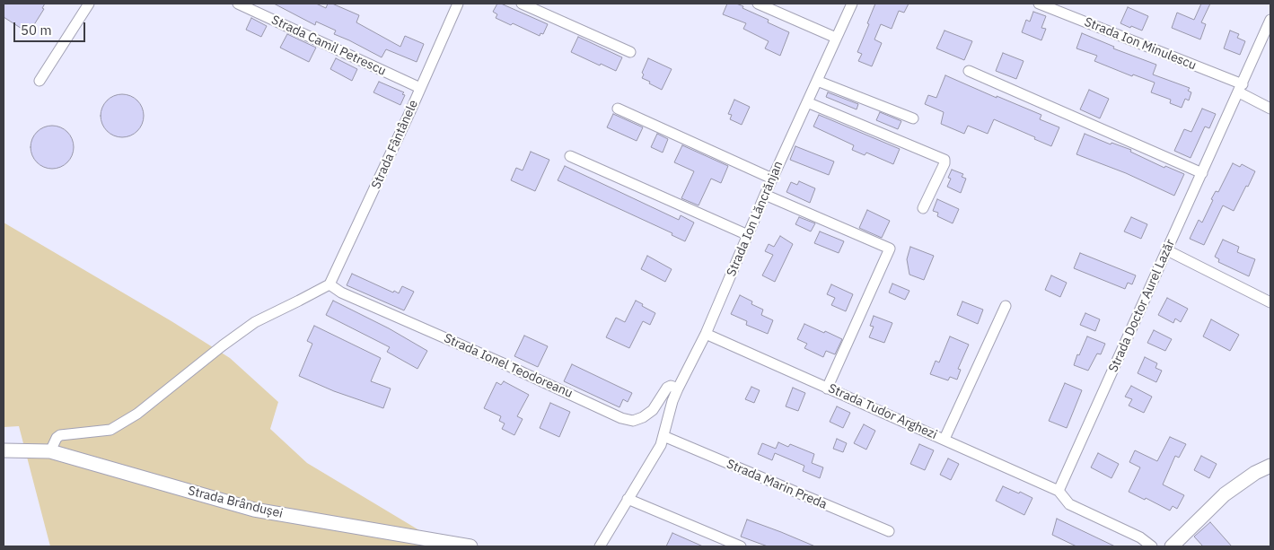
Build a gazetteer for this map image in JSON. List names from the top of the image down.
{
  "streets": {
    "main road": ["Strada Brândușei"],
    "street": [
      "Strada Ion Minulescu",
      "Strada Camil Petrescu",
      "Strada Fântânele",
      "Strada Ion Lăncrănjan",
      "Strada Doctor Aurel Lazăr",
      "Strada Ionel Teodoreanu",
      "Strada Tudor Arghezi",
      "Strada Marin Preda"
    ]
  },
  "crossings": [
    ["Strada Ion Minulescu", "Strada Doctor Aurel Lazăr"],
    ["Strada Camil Petrescu", "Strada Fântânele"],
    ["Strada Fântânele", "Strada Ionel Teodoreanu"],
    ["Strada Ion Lăncrănjan", "Strada Ionel Teodoreanu"],
    ["Strada Ion Lăncrănjan", "Strada Tudor Arghezi"],
    ["Strada Ion Lăncrănjan", "Strada Marin Preda"],
    ["Strada Doctor Aurel Lazăr", "Strada Tudor Arghezi"]
  ],
  "scale_bar": "50 m"
}
